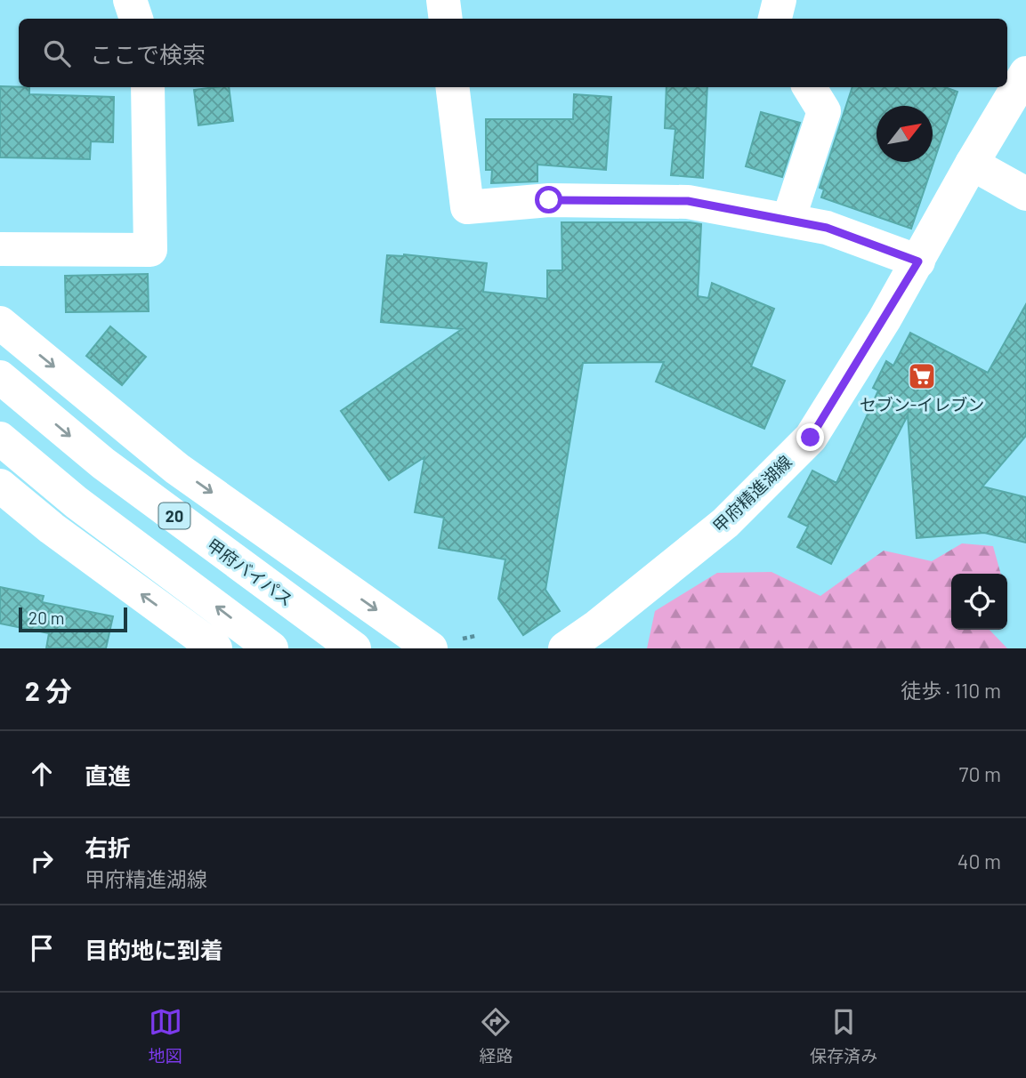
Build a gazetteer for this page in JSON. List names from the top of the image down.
{
  "streets": {
    "main road": ["甲府精進湖線", "20", "甲府バイパス"]
  },
  "places": {
    "supermarket": ["セブン-イレブン"]
  },
  "scale_bar": "20 m",
  "north": "top right",
  "page": {
    "search": "ここで検索",
    "scale": "20 m",
    "heading": ["2 分", "徒歩 · 110 m"],
    "list": [
      ["直進", "70 m"],
      ["右折", "甲府精進湖線", "40 m"],
      "目的地に到着"
    ],
    "nav": ["地図", "経路", "保存済み"]
  }
}
